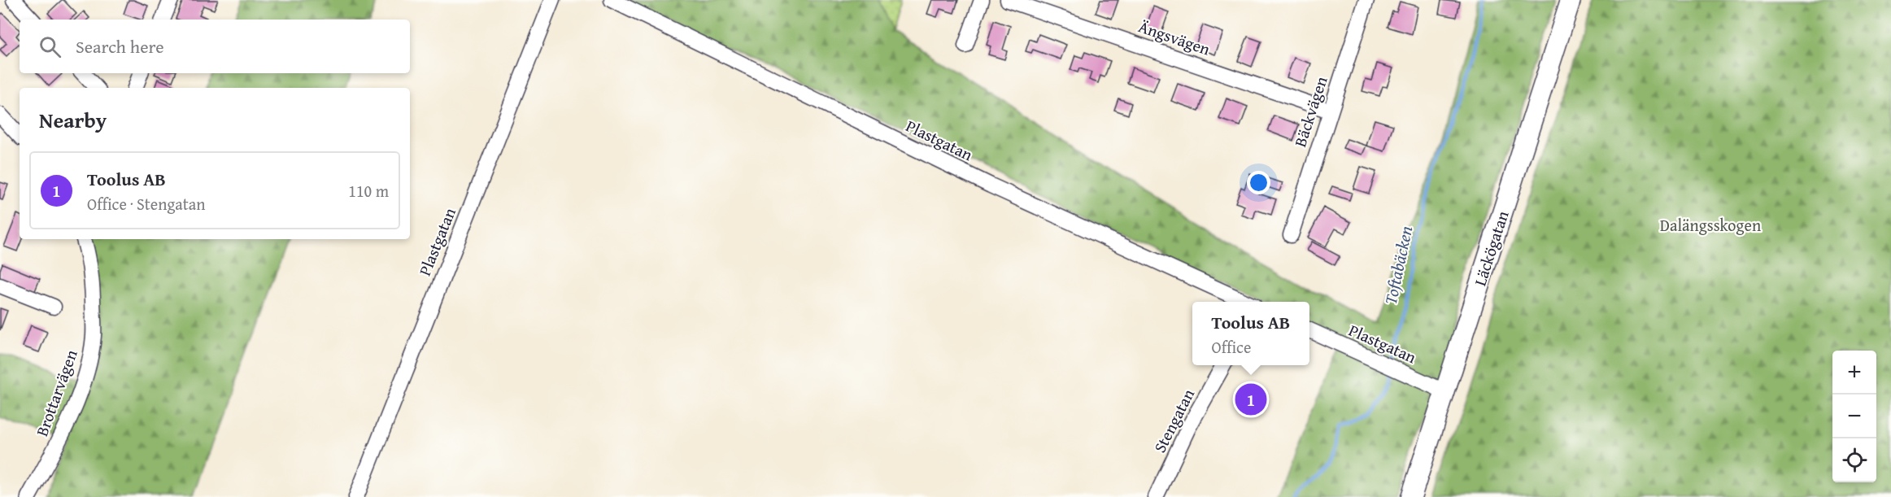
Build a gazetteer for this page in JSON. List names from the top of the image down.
{
  "streets": {
    "main road": ["Läckögatan"],
    "street": [
      "Ängsvägen",
      "Bäckvägen",
      "Plastgatan",
      "Brottarvägen",
      "Stengatan"
    ]
  },
  "crossings": [
    ["Ängsvägen", "Bäckvägen"],
    ["Plastgatan", "Läckögatan"]
  ],
  "water": ["Toftabäcken"],
  "parks": ["Dalängsskogen"],
  "page": {
    "search": "Search here",
    "heading": "Nearby",
    "list": [
      {
        "mark": "1",
        "name": "Toolus AB",
        "note": "Office · Stengatan",
        "value": "110 m"
      }
    ],
    "popup": ["Toolus AB", "Office"],
    "map_buttons": ["+", "−"],
    "pins": "1"
  }
}
